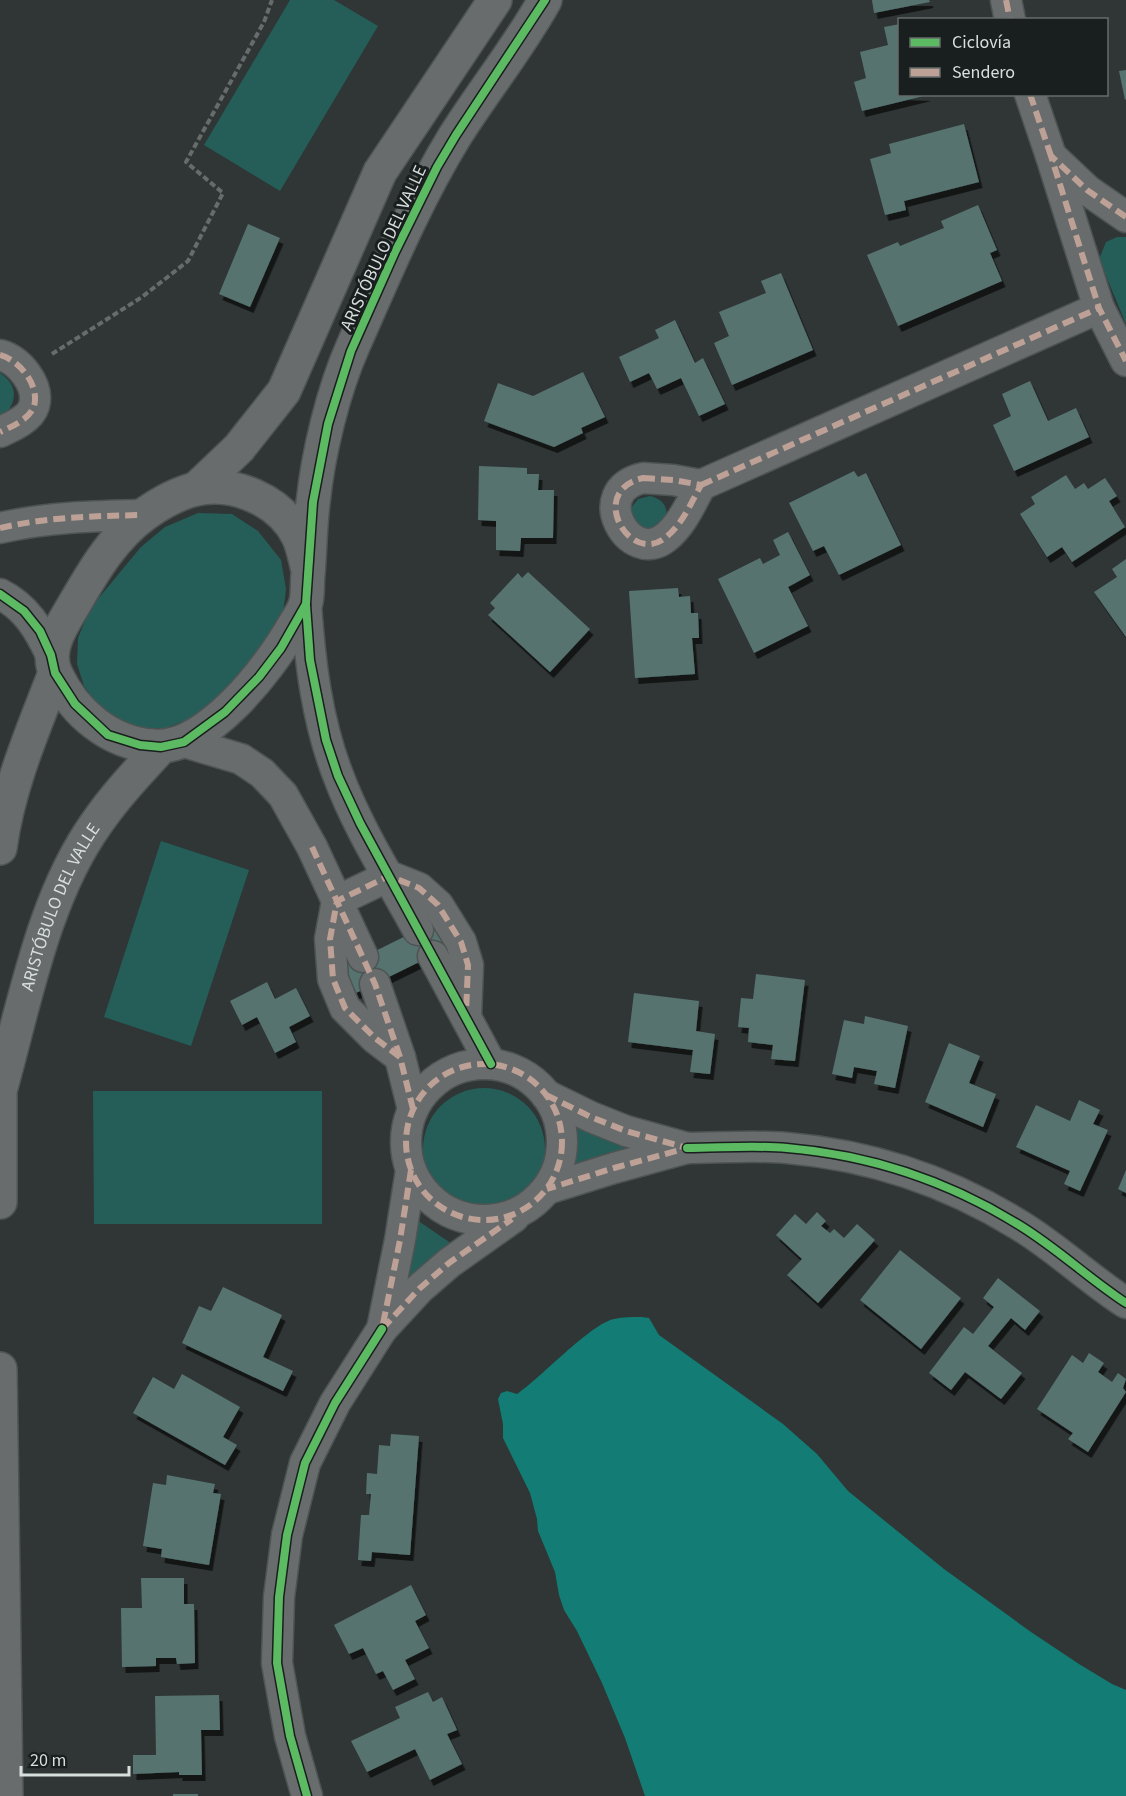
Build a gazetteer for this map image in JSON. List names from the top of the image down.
{
  "streets": {
    "street": ["ARISTÓBULO DEL VALLE"]
  },
  "legend": ["Ciclovía", "Sendero"],
  "scale_bar": "20 m"
}
